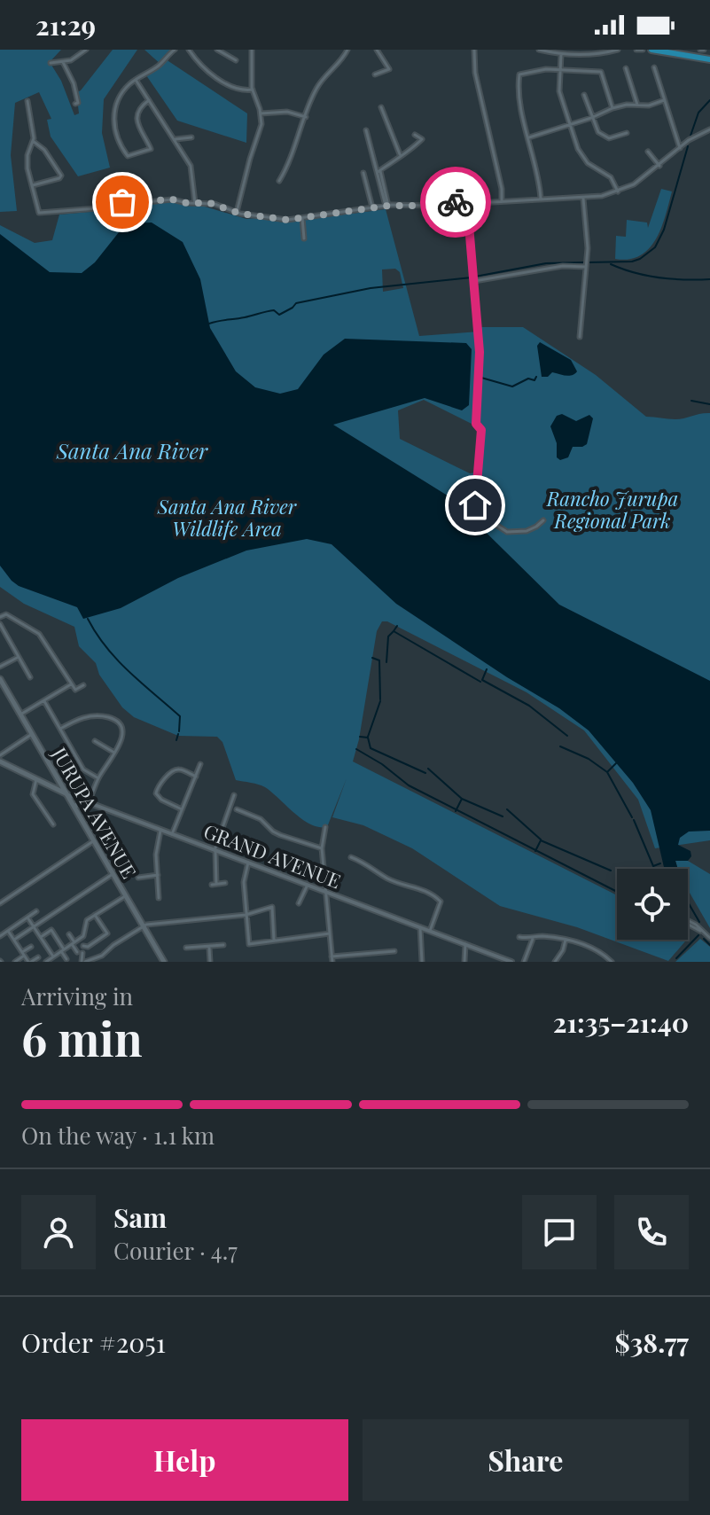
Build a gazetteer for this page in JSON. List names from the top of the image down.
{
  "streets": {
    "main road": ["JURUPA AVENUE", "GRAND AVENUE"]
  },
  "crossings": [
    ["JURUPA AVENUE", "GRAND AVENUE"]
  ],
  "water": ["Santa Ana River"],
  "parks": ["Rancho Jurupa Regional Park", "Santa Ana River Wildlife Area"],
  "page": {
    "status": "21:29",
    "heading": ["6 min", "Arriving in", "21:35–21:40"],
    "panel": [
      "Sam",
      "Courier · 4.7",
      "Order #2051",
      "$38.77"
    ],
    "bar": "On the way · 1.1 km",
    "buttons": ["Help", "Share"]
  }
}
